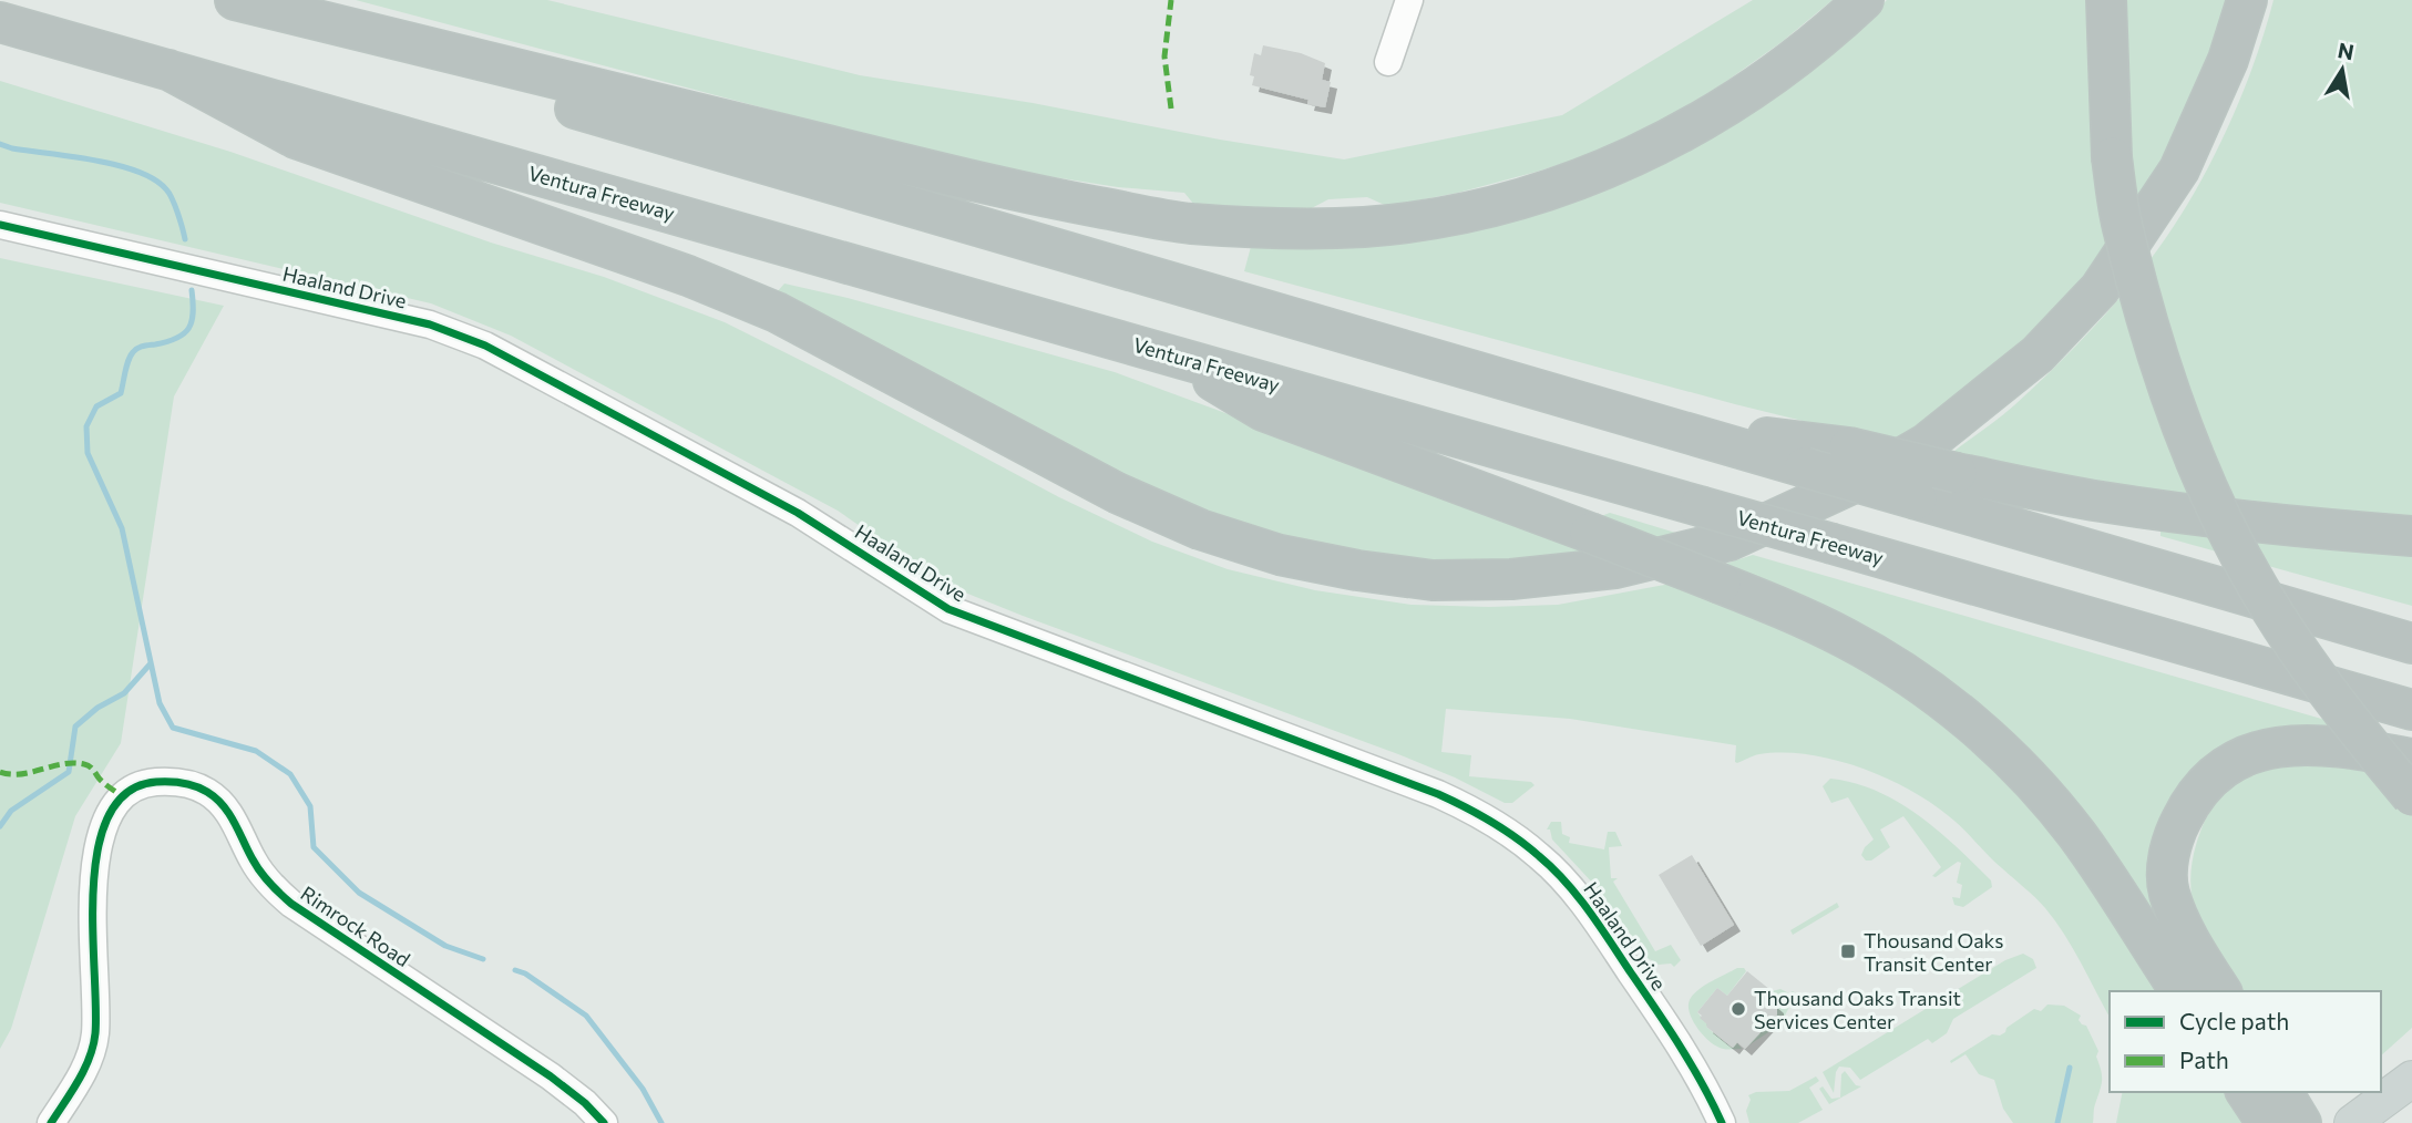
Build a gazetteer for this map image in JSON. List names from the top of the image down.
{
  "streets": {
    "highway": ["Ventura Freeway"],
    "street": ["Haaland Drive", "Rimrock Road"]
  },
  "places": {
    "transit": ["Thousand Oaks Transit Center"],
    "other": ["Thousand Oaks Transit Services Center"]
  },
  "legend": ["Cycle path", "Path"],
  "north": "top"
}
